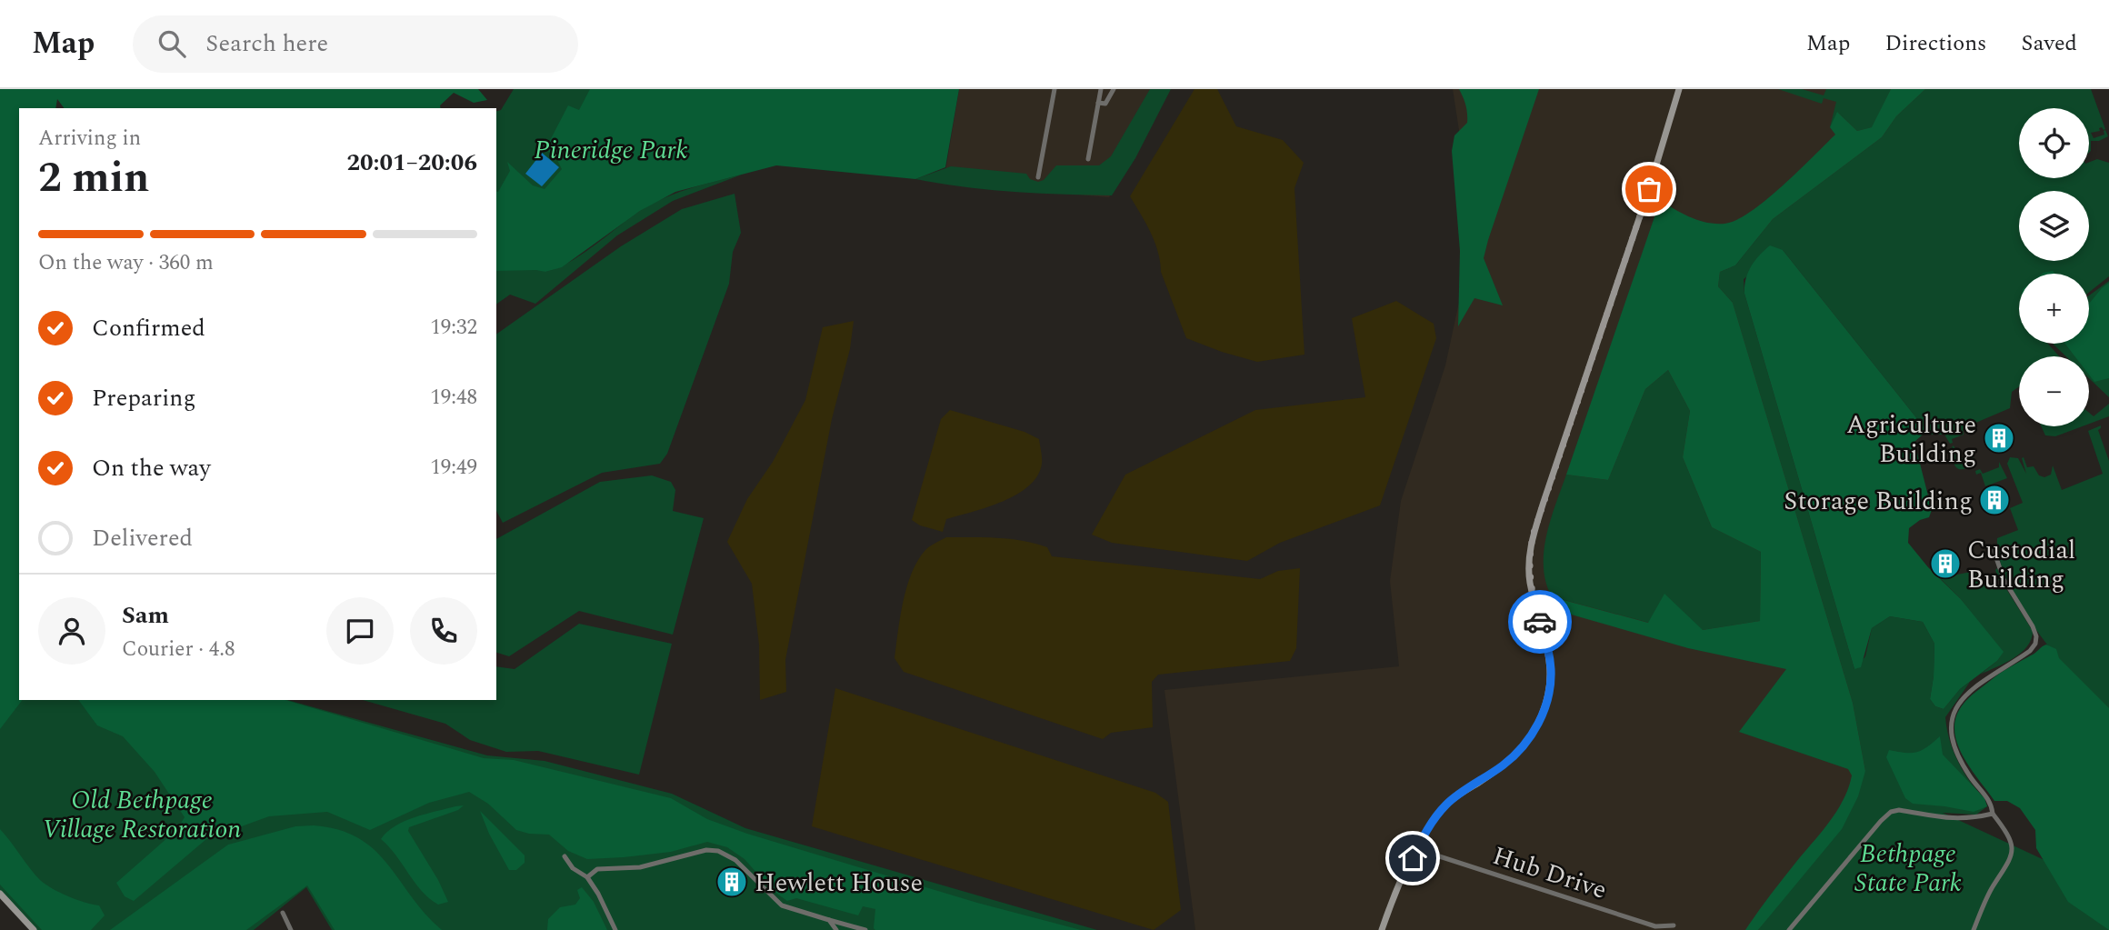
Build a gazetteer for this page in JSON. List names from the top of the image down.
{
  "streets": {
    "street": ["Hub Drive"]
  },
  "parks": ["Pineridge Park", "Old Bethpage Village Restoration", "Bethpage State Park"],
  "places": {
    "building": [
      "Agriculture Building",
      "Storage Building",
      "Custodial Building",
      "Hewlett House"
    ]
  },
  "page": {
    "header": "Map",
    "search": "Search here",
    "nav": ["Map", "Directions", "Saved"],
    "map_buttons": ["+", "−"],
    "heading": ["2 min", "Arriving in", "20:01–20:06"],
    "panel": ["Sam", "Courier · 4.8"],
    "bar": "On the way · 360 m",
    "list": [
      ["Confirmed", "19:32"],
      ["Preparing", "19:48"],
      ["On the way", "19:49"],
      "Delivered"
    ]
  }
}
